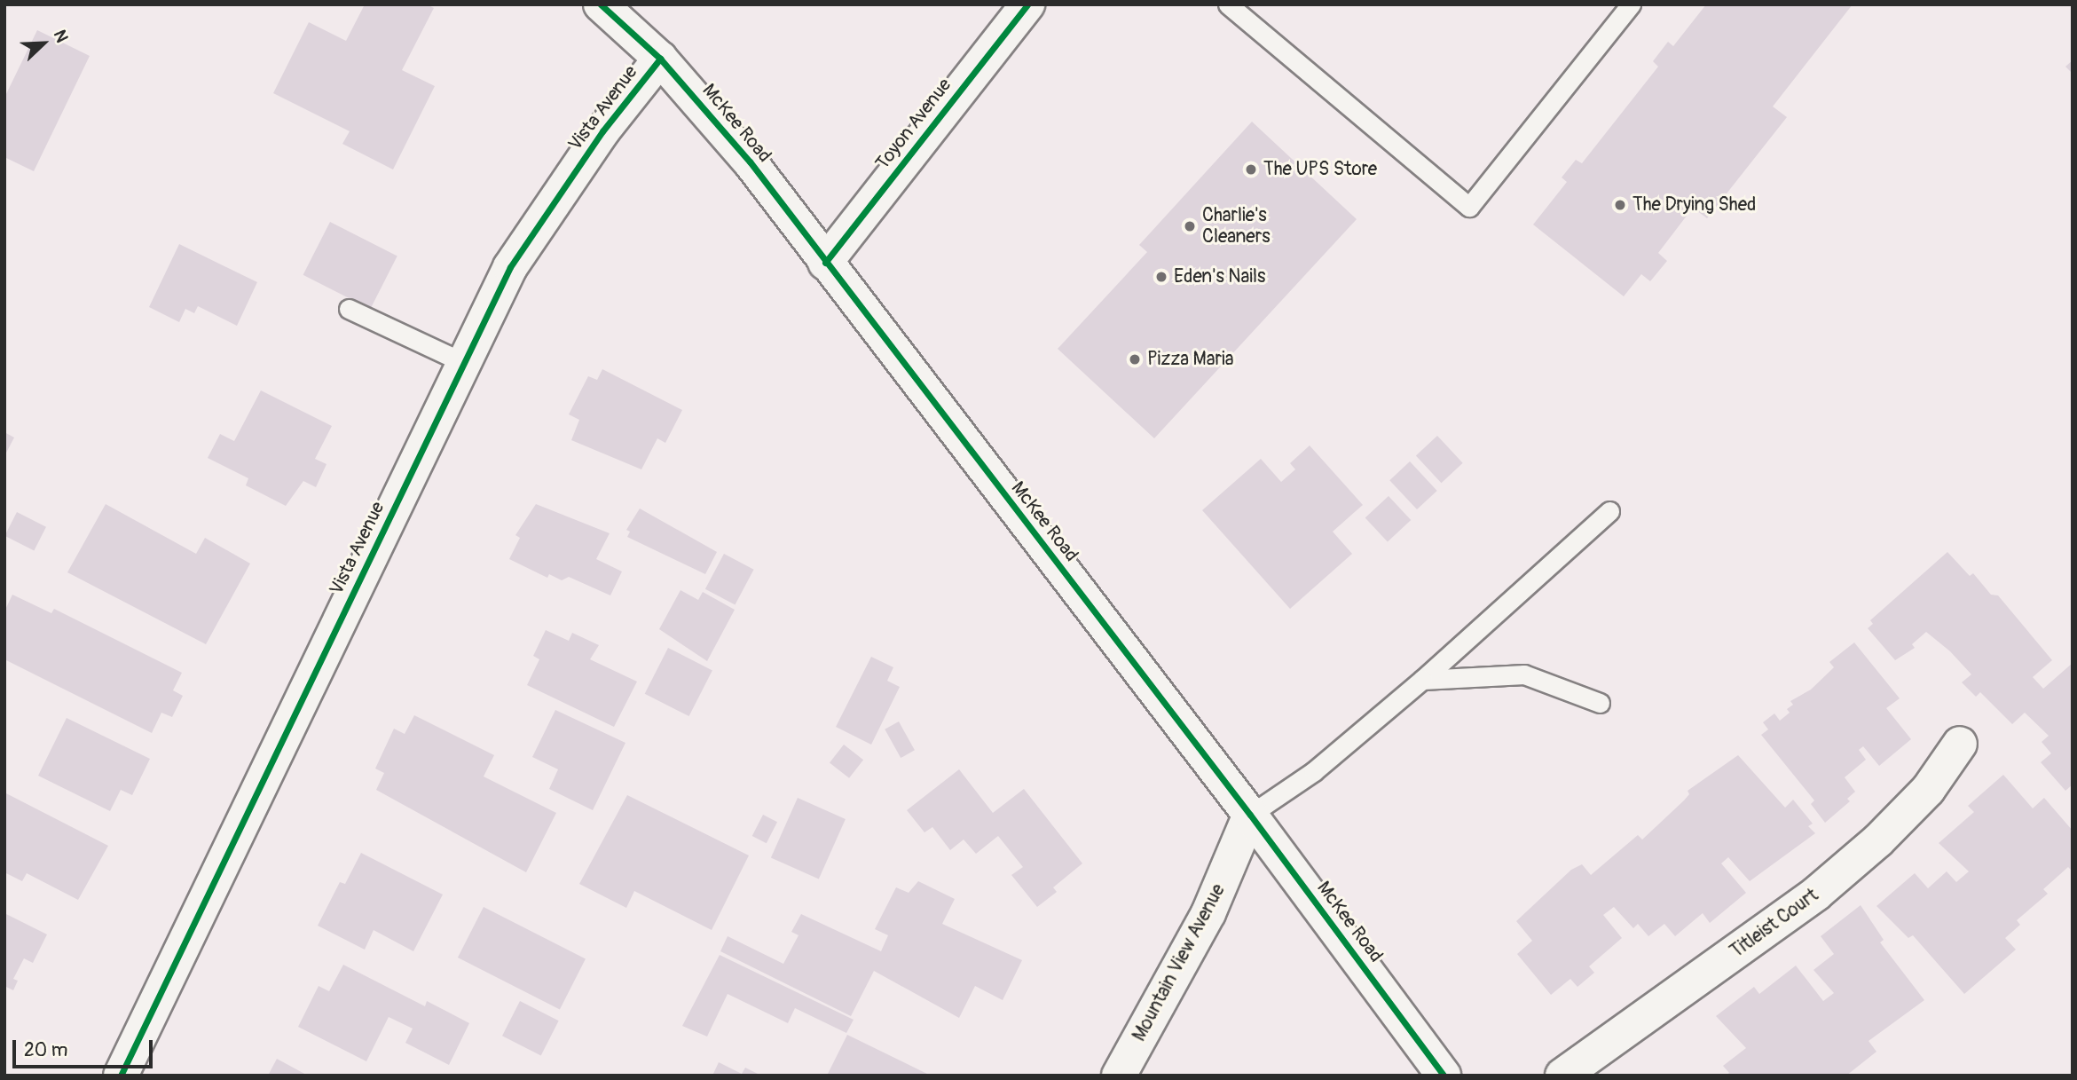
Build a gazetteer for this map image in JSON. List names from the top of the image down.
{
  "streets": {
    "street": [
      "Vista Avenue",
      "McKee Road",
      "Toyon Avenue",
      "Titleist Court",
      "Mountain View Avenue"
    ]
  },
  "crossings": [
    ["Vista Avenue", "McKee Road"],
    ["McKee Road", "Toyon Avenue"],
    ["McKee Road", "Mountain View Avenue"]
  ],
  "places": [
    "The UPS Store",
    "The Drying Shed",
    "Charlie's Cleaners",
    "Eden's Nails",
    "Pizza Maria"
  ],
  "scale_bar": "20 m",
  "north": "top right"
}
